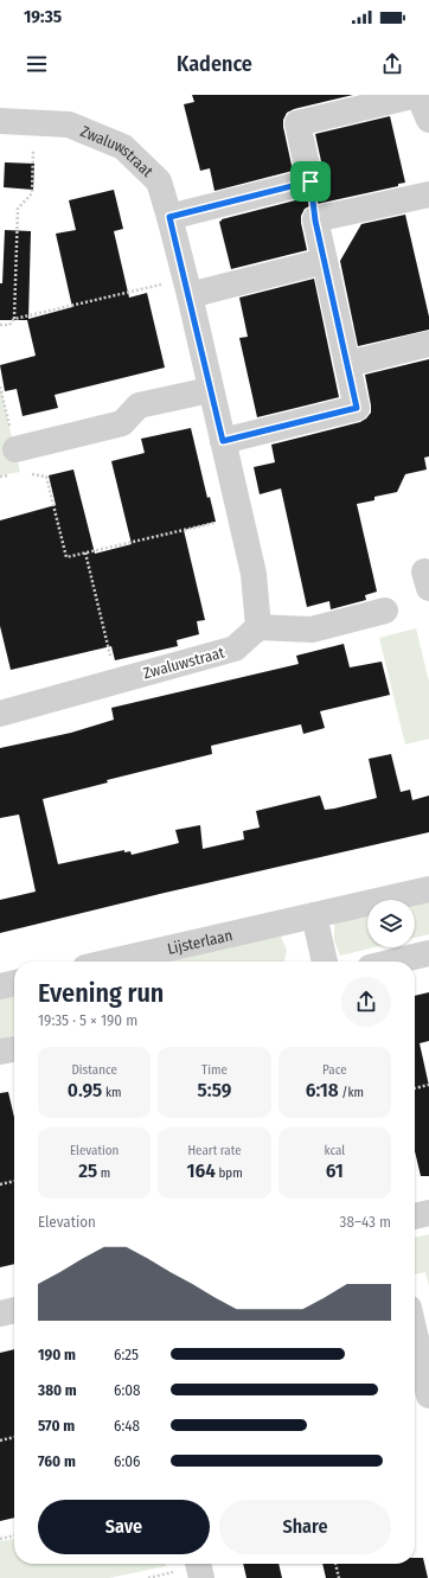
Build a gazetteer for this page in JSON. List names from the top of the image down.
{
  "streets": {
    "street": ["Zwaluwstraat", "Lijsterlaan"]
  },
  "page": {
    "status": "19:35",
    "header": "Kadence",
    "heading": ["Evening run", "19:35 · 5 × 190 m"],
    "stats": [
      ["Distance", "0.95 km"],
      ["Time", "5:59"],
      ["Pace", "6:18 /km"],
      ["Elevation", "25 m"],
      ["Heart rate", "164 bpm"],
      ["kcal", "61"]
    ],
    "chart": ["Elevation", "38–43 m"],
    "list": [
      {
        "name": "190 m",
        "note": "6:25"
      },
      {
        "name": "380 m",
        "note": "6:08"
      },
      {
        "name": "570 m",
        "note": "6:48"
      },
      {
        "name": "760 m",
        "note": "6:06"
      }
    ],
    "buttons": ["Save", "Share"]
  }
}
